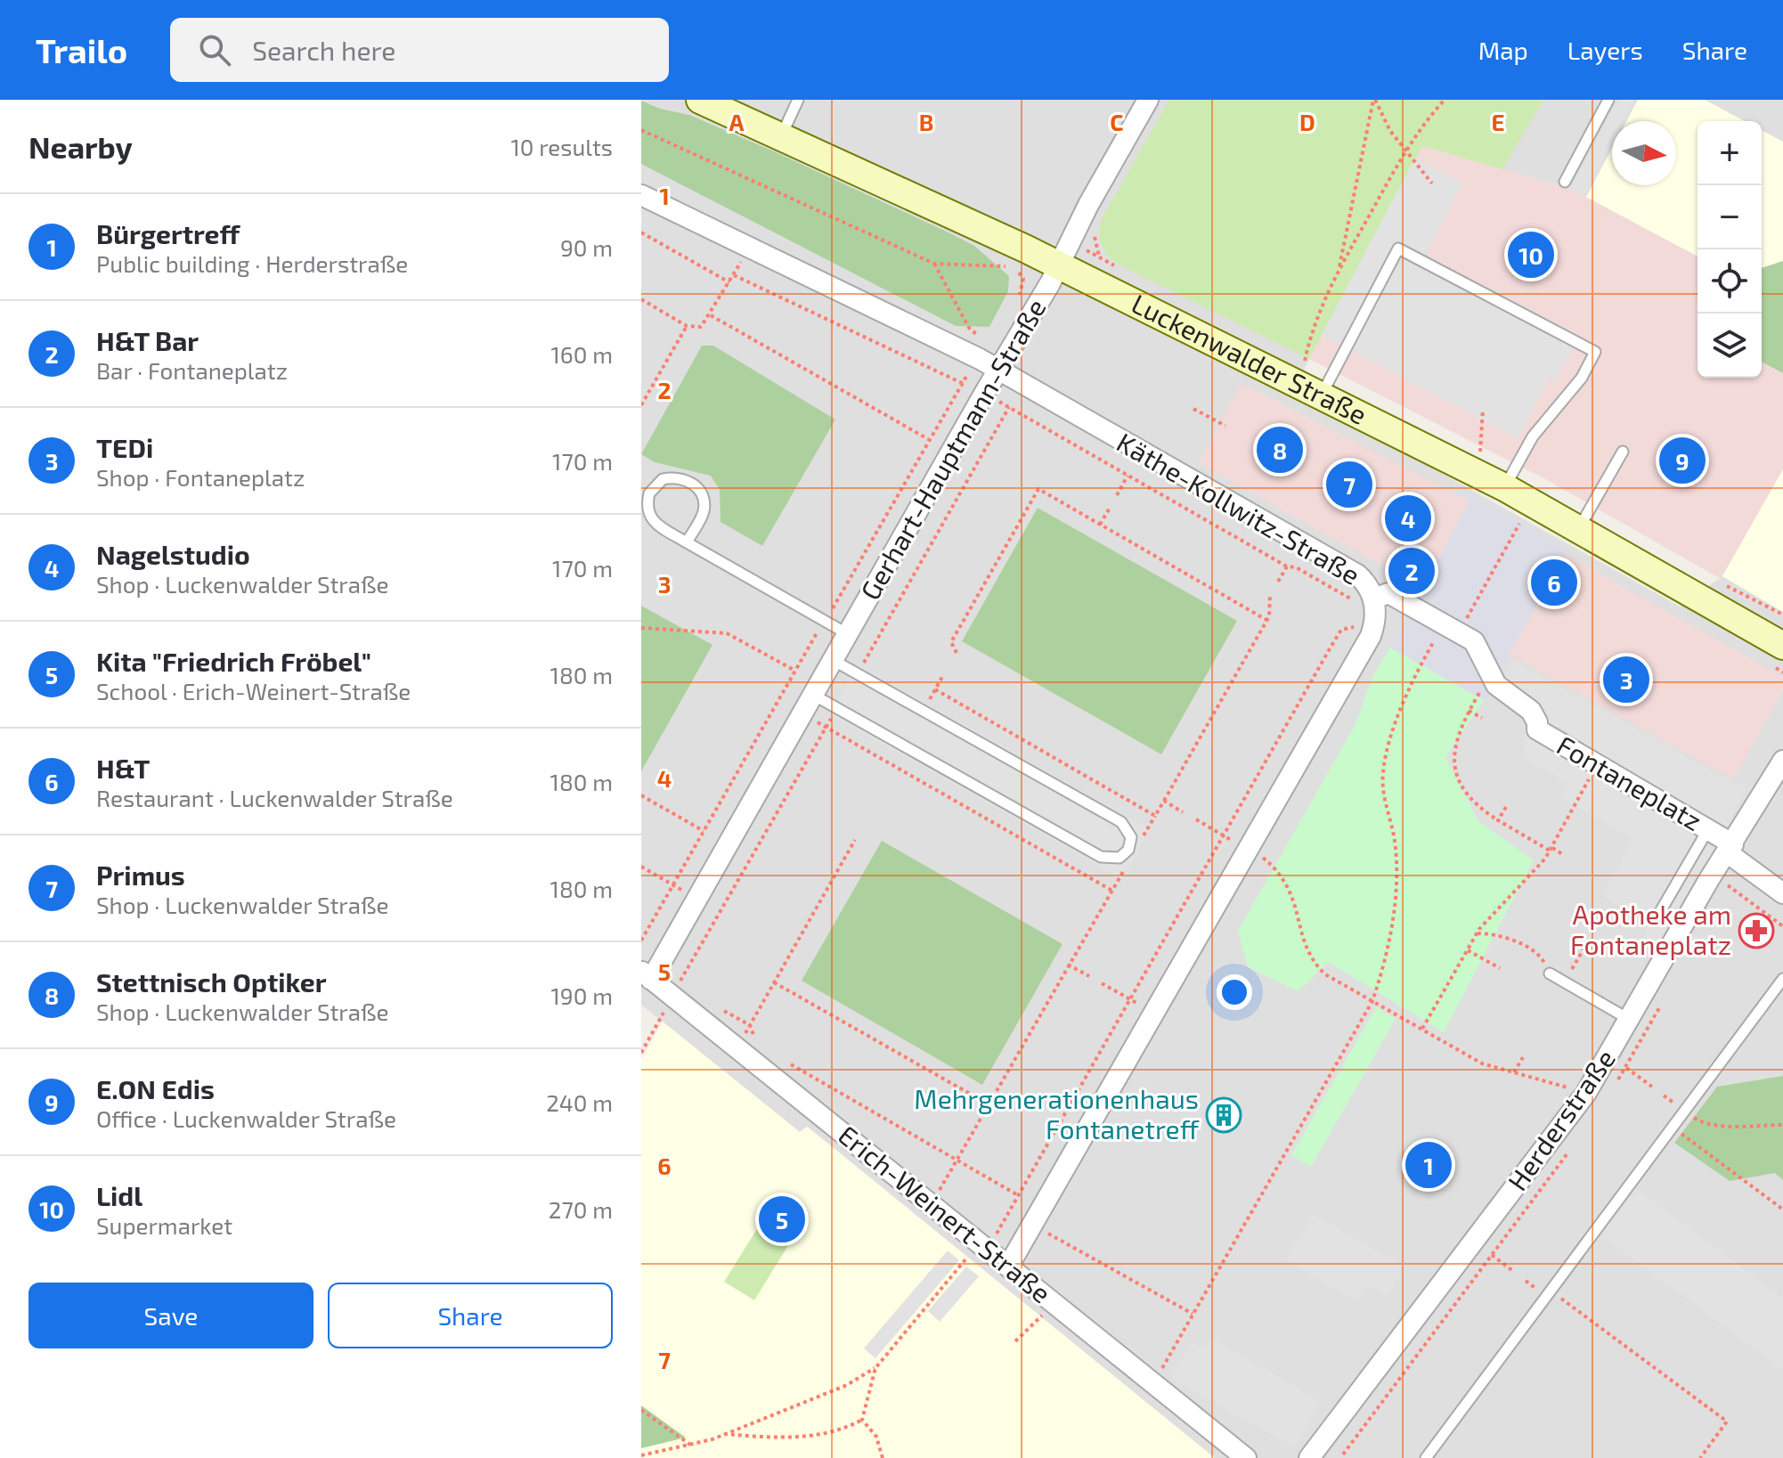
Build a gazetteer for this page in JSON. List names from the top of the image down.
{
  "streets": {
    "main road": ["Luckenwalder Straße"],
    "street": [
      "Gerhart-Hauptmann-Straße",
      "Käthe-Kollwitz-Straße",
      "Fontaneplatz",
      "Herderstraße",
      "Erich-Weinert-Straße"
    ]
  },
  "crossings": [
    ["Luckenwalder Straße", "Gerhart-Hauptmann-Straße"],
    ["Gerhart-Hauptmann-Straße", "Käthe-Kollwitz-Straße"],
    ["Gerhart-Hauptmann-Straße", "Erich-Weinert-Straße"],
    ["Käthe-Kollwitz-Straße", "Fontaneplatz"],
    ["Käthe-Kollwitz-Straße", "Erich-Weinert-Straße"],
    ["Fontaneplatz", "Herderstraße"]
  ],
  "places": {
    "pharmacy": ["Apotheke am Fontaneplatz"],
    "building": ["Mehrgenerationenhaus Fontanetreff"]
  },
  "north": "right",
  "page": {
    "header": "Trailo",
    "search": "Search here",
    "nav": ["Map", "Layers", "Share"],
    "heading": ["Nearby", "10 results"],
    "map_buttons": ["+", "−"],
    "list": [
      {
        "mark": "1",
        "name": "Bürgertreff",
        "note": "Public building · Herderstraße",
        "value": "90 m"
      },
      {
        "mark": "2",
        "name": "H&T Bar",
        "note": "Bar · Fontaneplatz",
        "value": "160 m"
      },
      {
        "mark": "3",
        "name": "TEDi",
        "note": "Shop · Fontaneplatz",
        "value": "170 m"
      },
      {
        "mark": "4",
        "name": "Nagelstudio",
        "note": "Shop · Luckenwalder Straße",
        "value": "170 m"
      },
      {
        "mark": "5",
        "name": "Kita \"Friedrich Fröbel\"",
        "note": "School · Erich-Weinert-Straße",
        "value": "180 m"
      },
      {
        "mark": "6",
        "name": "H&T",
        "note": "Restaurant · Luckenwalder Straße",
        "value": "180 m"
      },
      {
        "mark": "7",
        "name": "Primus",
        "note": "Shop · Luckenwalder Straße",
        "value": "180 m"
      },
      {
        "mark": "8",
        "name": "Stettnisch Optiker",
        "note": "Shop · Luckenwalder Straße",
        "value": "190 m"
      },
      {
        "mark": "9",
        "name": "E.ON Edis",
        "note": "Office · Luckenwalder Straße",
        "value": "240 m"
      },
      {
        "mark": "10",
        "name": "Lidl",
        "note": "Supermarket",
        "value": "270 m"
      }
    ],
    "pins": [
      "10",
      "8",
      "9",
      "7",
      "4",
      "2",
      "6",
      "3",
      "1",
      "5"
    ],
    "buttons": ["Save", "Share"]
  },
  "grid": {
    "columns": [
      "A",
      "B",
      "C",
      "D",
      "E"
    ],
    "rows": [
      "1",
      "2",
      "3",
      "4",
      "5",
      "6",
      "7"
    ]
  }
}
